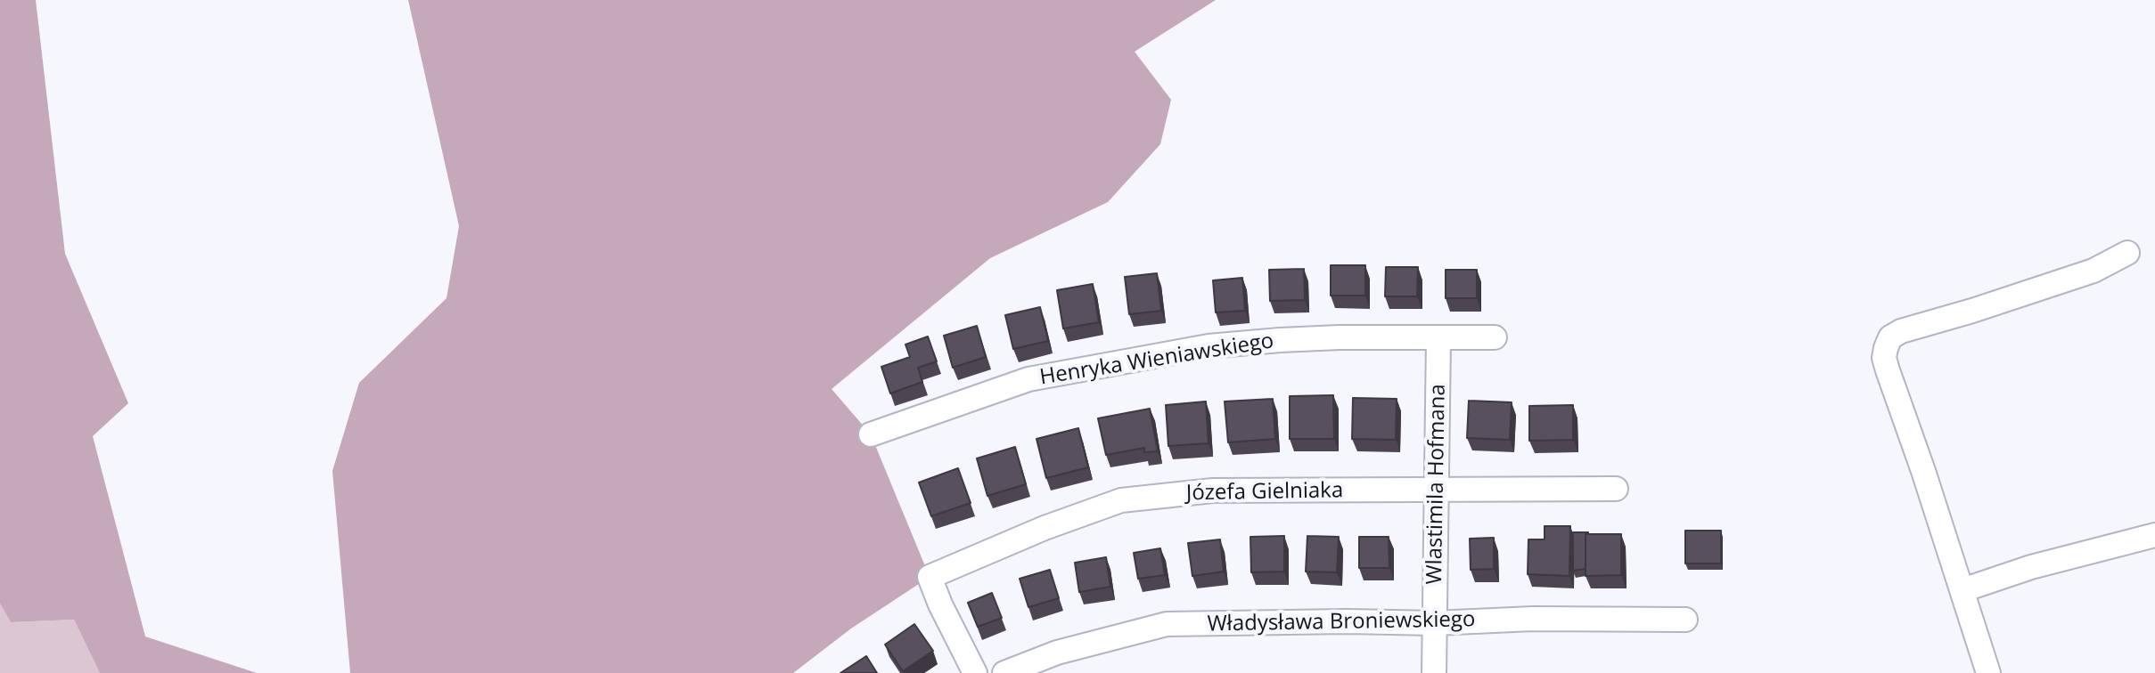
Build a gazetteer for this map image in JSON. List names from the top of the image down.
{
  "streets": {
    "street": [
      "Henryka Wieniawskiego",
      "Wlastimila Hofmana",
      "Józefa Gielniaka",
      "Władysława Broniewskiego"
    ]
  },
  "crossings": [
    ["Henryka Wieniawskiego", "Wlastimila Hofmana"],
    ["Wlastimila Hofmana", "Józefa Gielniaka"],
    ["Wlastimila Hofmana", "Władysława Broniewskiego"]
  ]
}
